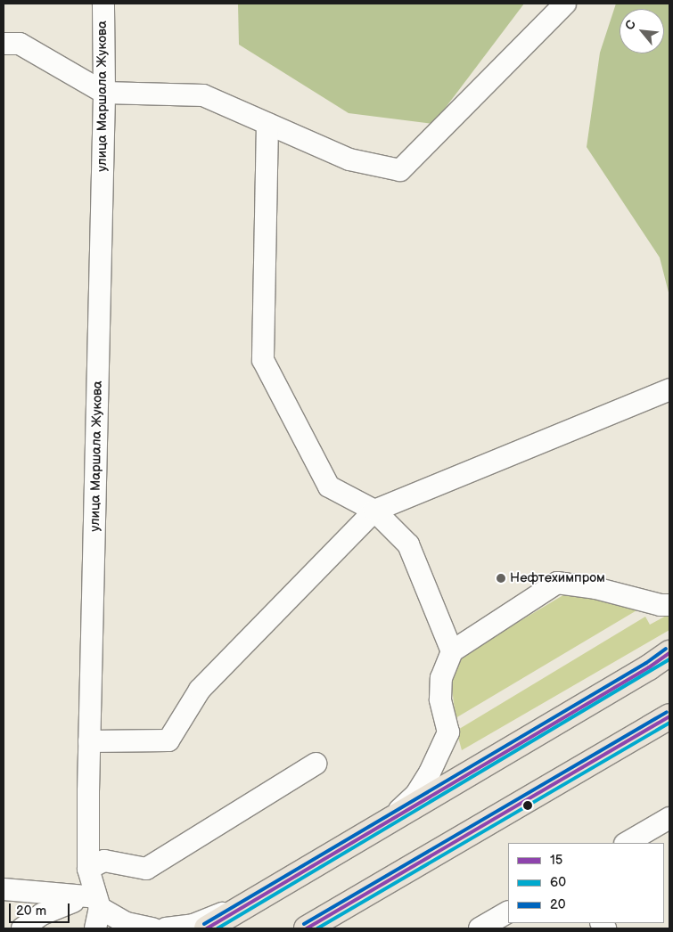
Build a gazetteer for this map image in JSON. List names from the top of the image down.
{
  "streets": {
    "street": ["улица Маршала Жукова"]
  },
  "places": ["Нефтехимпром"],
  "lines": ["transit line 20", "transit line 15", "transit line 60"],
  "legend": ["15", "60", "20"],
  "scale_bar": "20 m",
  "north": "top left"
}
